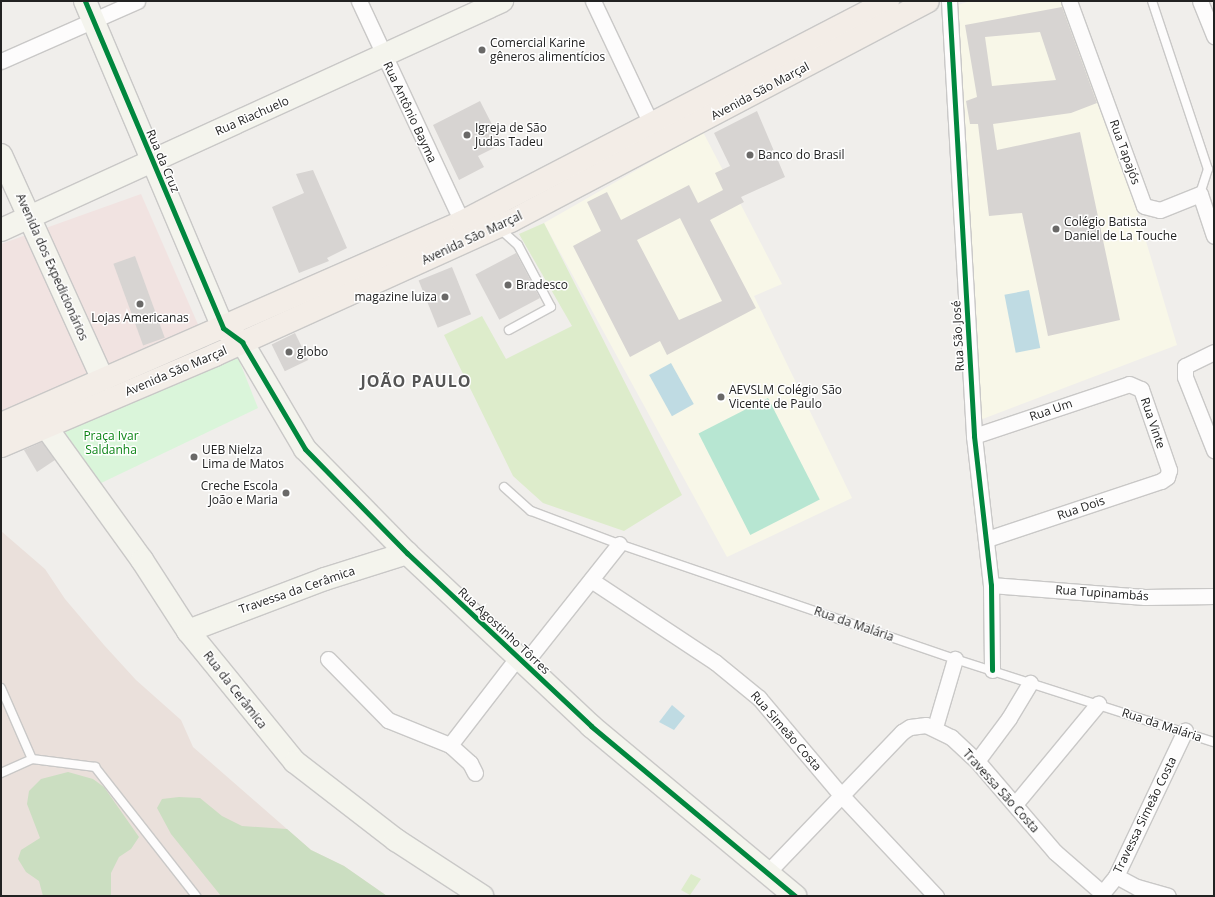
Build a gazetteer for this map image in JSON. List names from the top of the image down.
{
  "streets": {
    "main road": ["Avenida São Marçal"],
    "street": [
      "Rua Antônio Bayma",
      "Rua Riachuelo",
      "Rua Tapajós",
      "Rua da Cruz",
      "Avenida dos Expedicionários",
      "Rua São José",
      "Rua Um",
      "Rua Vinte",
      "Rua Dois",
      "Travessa da Cerâmica",
      "Rua Tupinambás",
      "Rua Agostinho Tôrres",
      "Rua da Cerâmica",
      "Rua Simeão Costa",
      "Travessa São Costa",
      "Travessa Simeão Costa"
    ],
    "lane": ["Rua da Malária"]
  },
  "crossings": [
    ["Avenida São Marçal", "Rua Antônio Bayma"],
    ["Avenida São Marçal", "Rua da Cruz"],
    ["Avenida São Marçal", "Avenida dos Expedicionários"],
    ["Avenida São Marçal", "Rua Agostinho Tôrres"],
    ["Avenida São Marçal", "Rua da Cerâmica"],
    ["Rua Antônio Bayma", "Rua Riachuelo"],
    ["Rua Riachuelo", "Rua da Cruz"],
    ["Rua Riachuelo", "Avenida dos Expedicionários"],
    ["Rua São José", "Rua Um"],
    ["Rua São José", "Rua Dois"],
    ["Rua São José", "Rua Tupinambás"],
    ["Rua São José", "Rua da Malária"],
    ["Rua Um", "Rua Vinte"],
    ["Rua Vinte", "Rua Dois"],
    ["Travessa da Cerâmica", "Rua Agostinho Tôrres"],
    ["Travessa da Cerâmica", "Rua da Cerâmica"],
    ["Rua da Malária", "Travessa Simeão Costa"],
    ["Travessa São Costa", "Travessa Simeão Costa"]
  ],
  "districts": ["JOÃO PAULO"],
  "parks": ["Praça Ivar Saldanha"],
  "places": [
    "Comercial Karine gêneros alimentícios",
    "Igreja de São Judas Tadeu",
    "Banco do Brasil",
    "Colégio Batista Daniel de La Touche",
    "Bradesco",
    "magazine luiza",
    "Lojas Americanas",
    "globo",
    "AEVSLM Colégio São Vicente de Paulo",
    "UEB Nielza Lima de Matos",
    "Creche Escola João e Maria"
  ]
}
